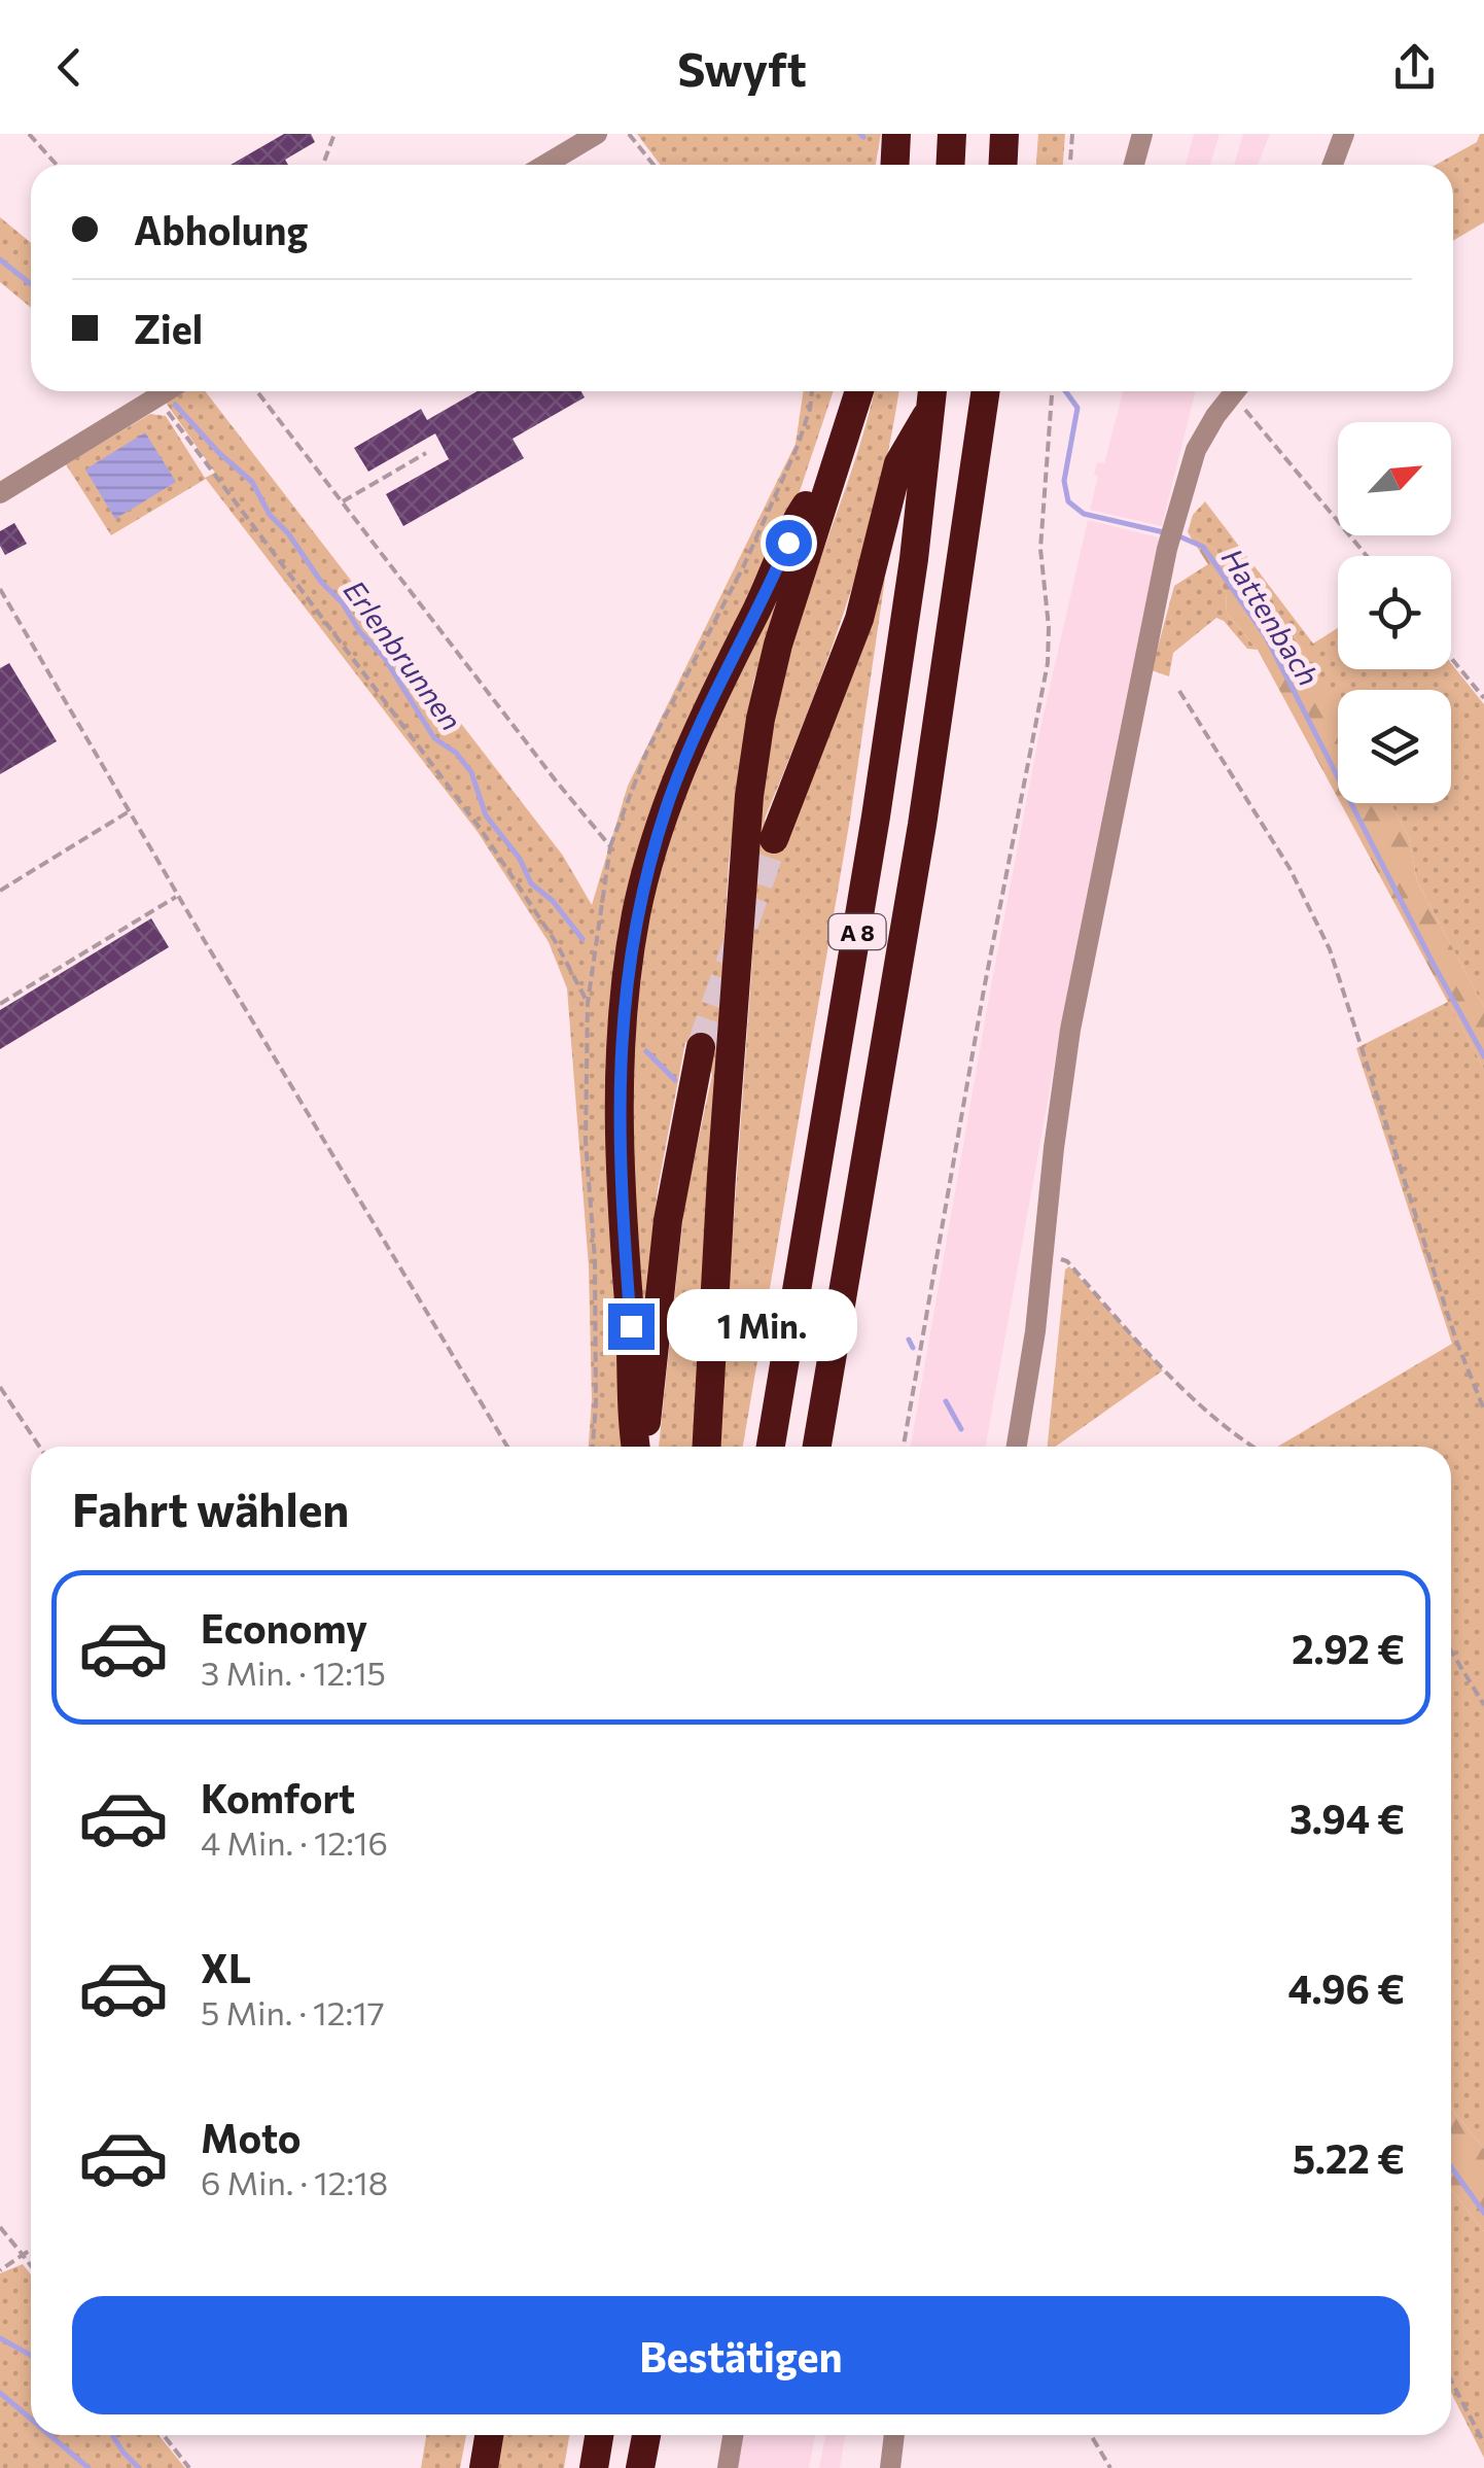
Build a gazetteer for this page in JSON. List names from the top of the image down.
{
  "streets": {
    "highway": ["A 8"]
  },
  "water": ["Hattenbach", "Erlenbrunnen"],
  "north": "top right",
  "page": {
    "header": "Swyft",
    "banner": ["Abholung", "Ziel"],
    "bubble": "1 Min.",
    "heading": "Fahrt wählen",
    "list": [
      {
        "name": "Economy",
        "note": "3 Min. · 12:15",
        "value": "2.92 €"
      },
      {
        "name": "Komfort",
        "note": "4 Min. · 12:16",
        "value": "3.94 €"
      },
      {
        "name": "XL",
        "note": "5 Min. · 12:17",
        "value": "4.96 €"
      },
      {
        "name": "Moto",
        "note": "6 Min. · 12:18",
        "value": "5.22 €"
      }
    ],
    "buttons": "Bestätigen"
  }
}
